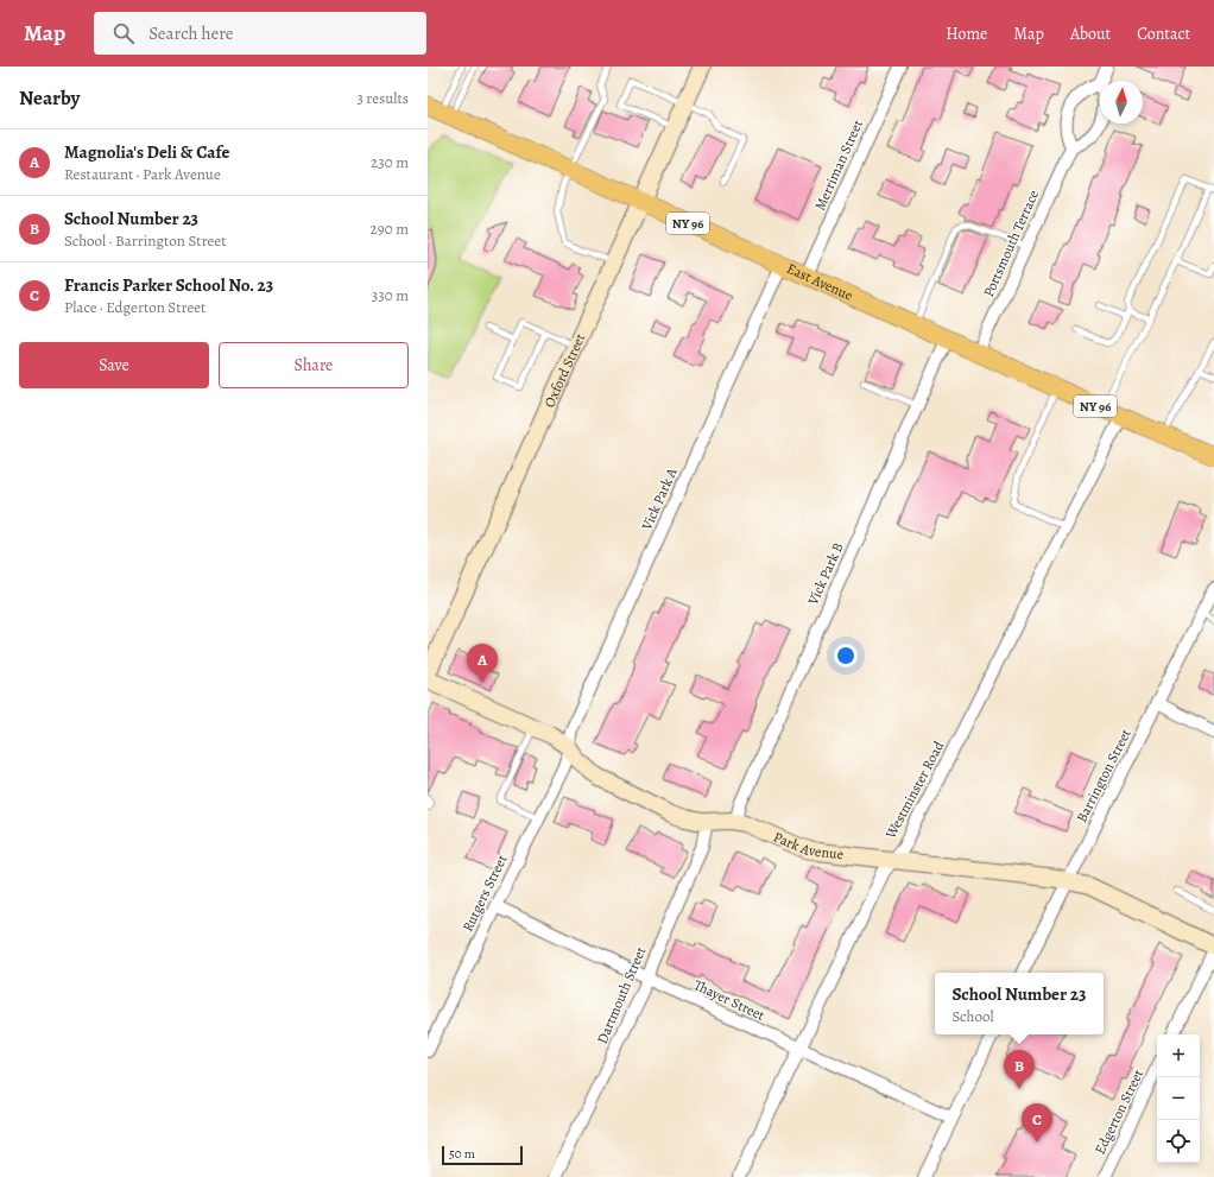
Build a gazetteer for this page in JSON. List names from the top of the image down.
{
  "streets": {
    "main road": ["NY 96", "East Avenue"],
    "street": [
      "Merriman Street",
      "Portsmouth Terrace",
      "Oxford Street",
      "Vick Park A",
      "Vick Park B",
      "Barrington Street",
      "Westminster Road",
      "Park Avenue",
      "Rutgers Street",
      "Dartmouth Street",
      "Thayer Street",
      "Edgerton Street"
    ]
  },
  "crossings": [
    ["Merriman Street", "East Avenue"],
    ["Portsmouth Terrace", "East Avenue"],
    ["East Avenue", "Oxford Street"],
    ["East Avenue", "Vick Park A"],
    ["East Avenue", "Vick Park B"],
    ["East Avenue", "Westminster Road"],
    ["Vick Park A", "Park Avenue"],
    ["Vick Park A", "Rutgers Street"],
    ["Vick Park B", "Park Avenue"],
    ["Barrington Street", "Park Avenue"],
    ["Westminster Road", "Park Avenue"],
    ["Westminster Road", "Thayer Street"],
    ["Park Avenue", "Rutgers Street"],
    ["Park Avenue", "Dartmouth Street"],
    ["Rutgers Street", "Thayer Street"],
    ["Dartmouth Street", "Thayer Street"]
  ],
  "scale_bar": "50 m",
  "north": "top",
  "page": {
    "header": "Map",
    "search": "Search here",
    "nav": [
      "Home",
      "Map",
      "About",
      "Contact"
    ],
    "heading": ["Nearby", "3 results"],
    "list": [
      {
        "mark": "A",
        "name": "Magnolia's Deli & Cafe",
        "note": "Restaurant · Park Avenue",
        "value": "230 m"
      },
      {
        "mark": "B",
        "name": "School Number 23",
        "note": "School · Barrington Street",
        "value": "290 m"
      },
      {
        "mark": "C",
        "name": "Francis Parker School No. 23",
        "note": "Place · Edgerton Street",
        "value": "330 m"
      }
    ],
    "buttons": ["Save", "Share"],
    "pins": ["A", "B", "C"],
    "popup": ["School Number 23", "School"],
    "map_buttons": ["+", "−"],
    "scale": "50 m"
  }
}
